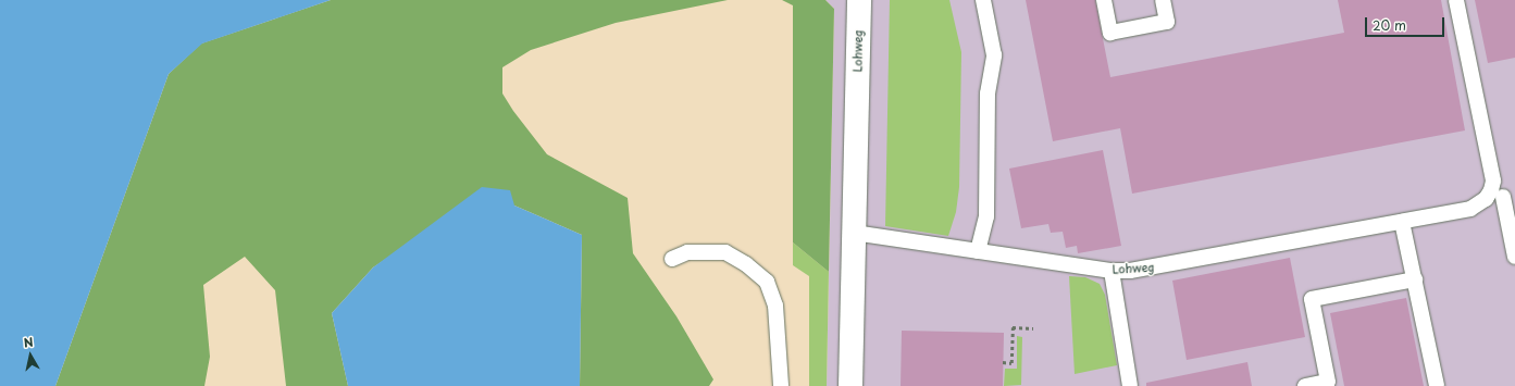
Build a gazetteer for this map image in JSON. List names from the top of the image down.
{
  "streets": {
    "street": ["Lohweg"]
  },
  "scale_bar": "20 m",
  "north": "top"
}
